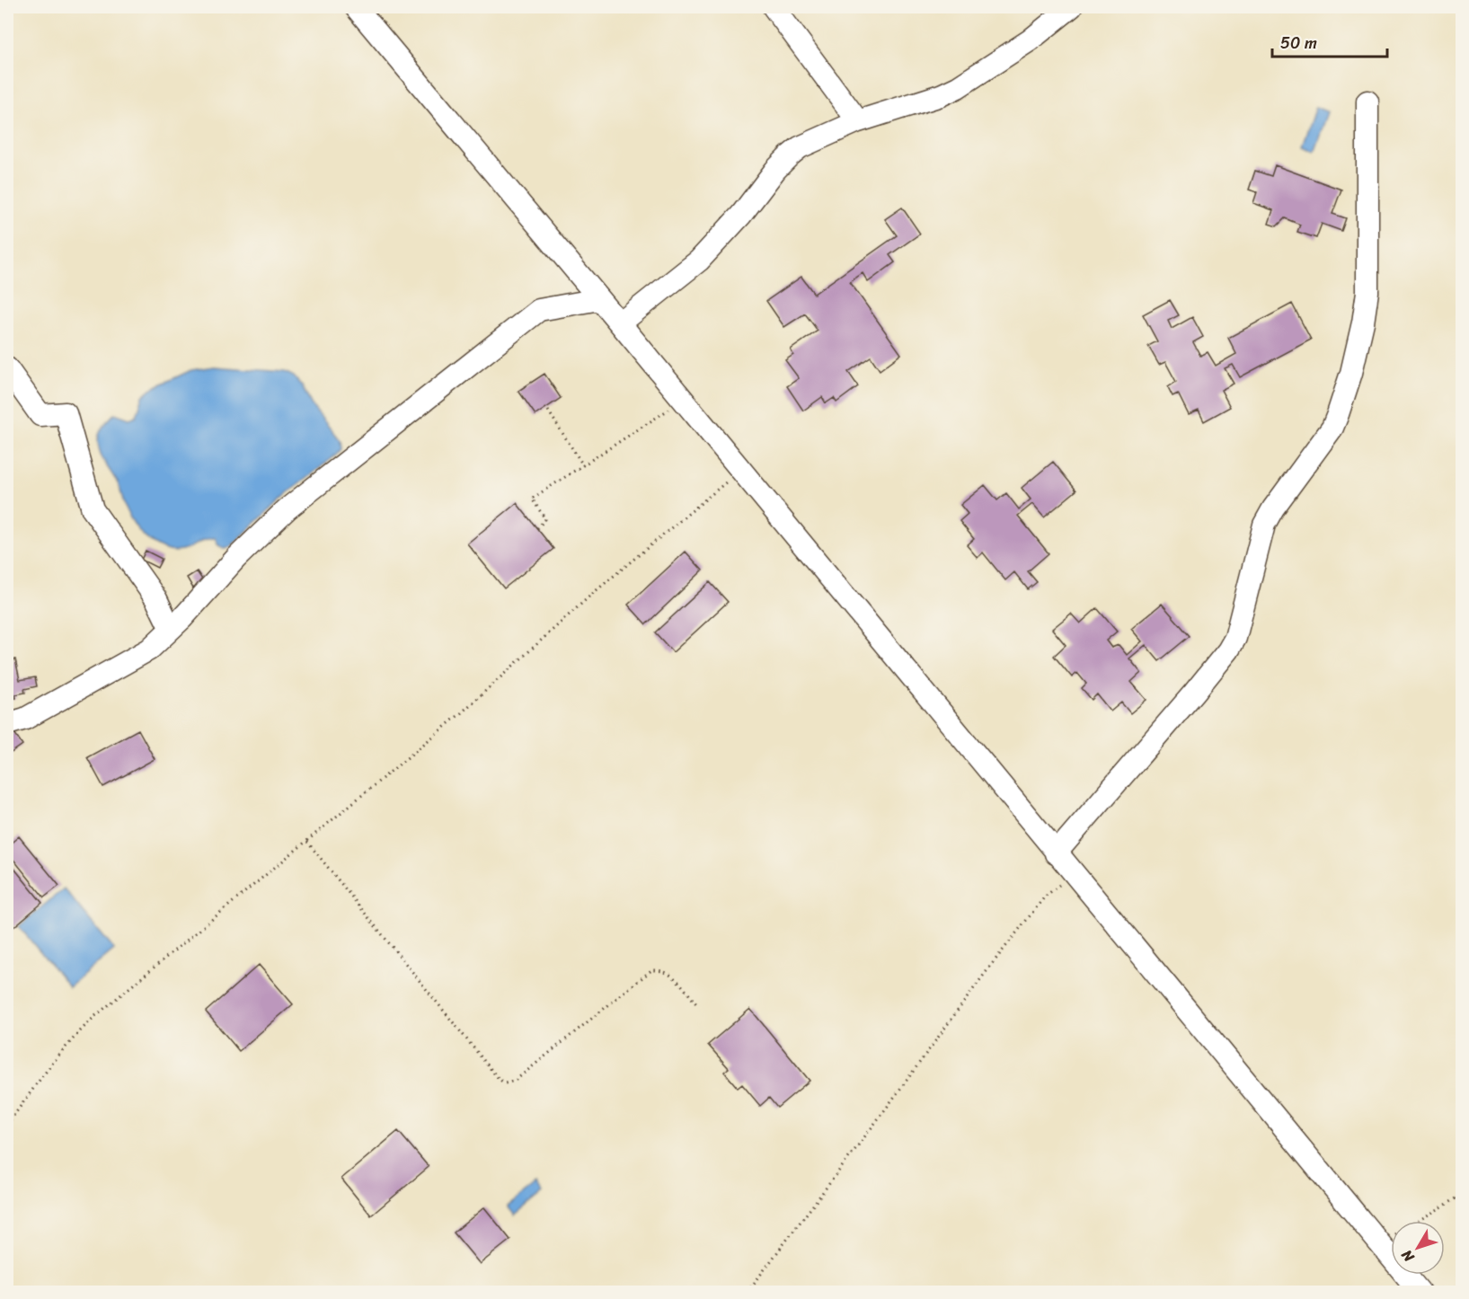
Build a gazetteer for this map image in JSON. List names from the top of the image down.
{
  "scale_bar": "50 m",
  "north": "bottom left"
}
